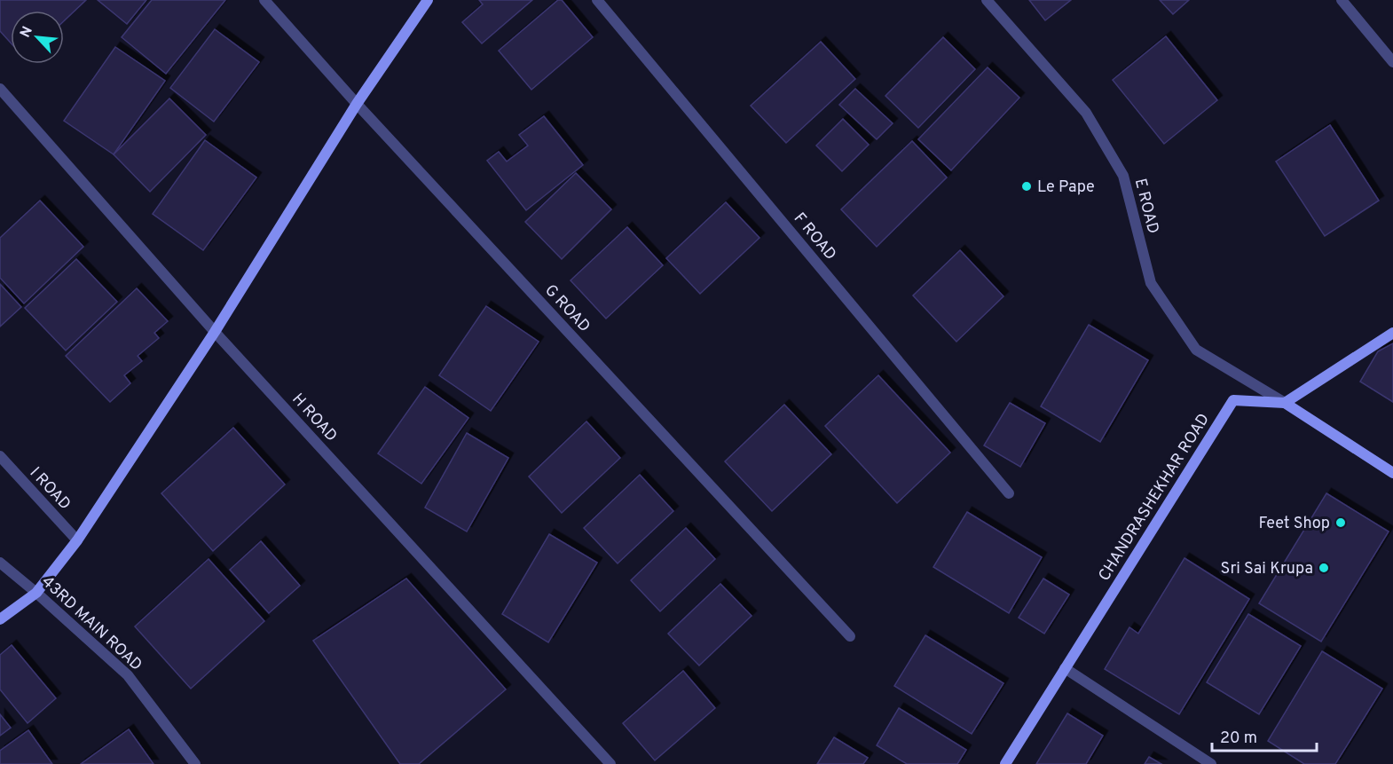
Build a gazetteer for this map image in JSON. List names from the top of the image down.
{
  "streets": {
    "street": [
      "E ROAD",
      "F ROAD",
      "G ROAD",
      "H ROAD",
      "I ROAD",
      "CHANDRASHEKHAR ROAD",
      "43RD MAIN ROAD"
    ]
  },
  "crossings": [
    ["E ROAD", "CHANDRASHEKHAR ROAD"]
  ],
  "places": ["Le Pape", "Feet Shop", "Sri Sai Krupa"],
  "scale_bar": "20 m",
  "north": "top left"
}
